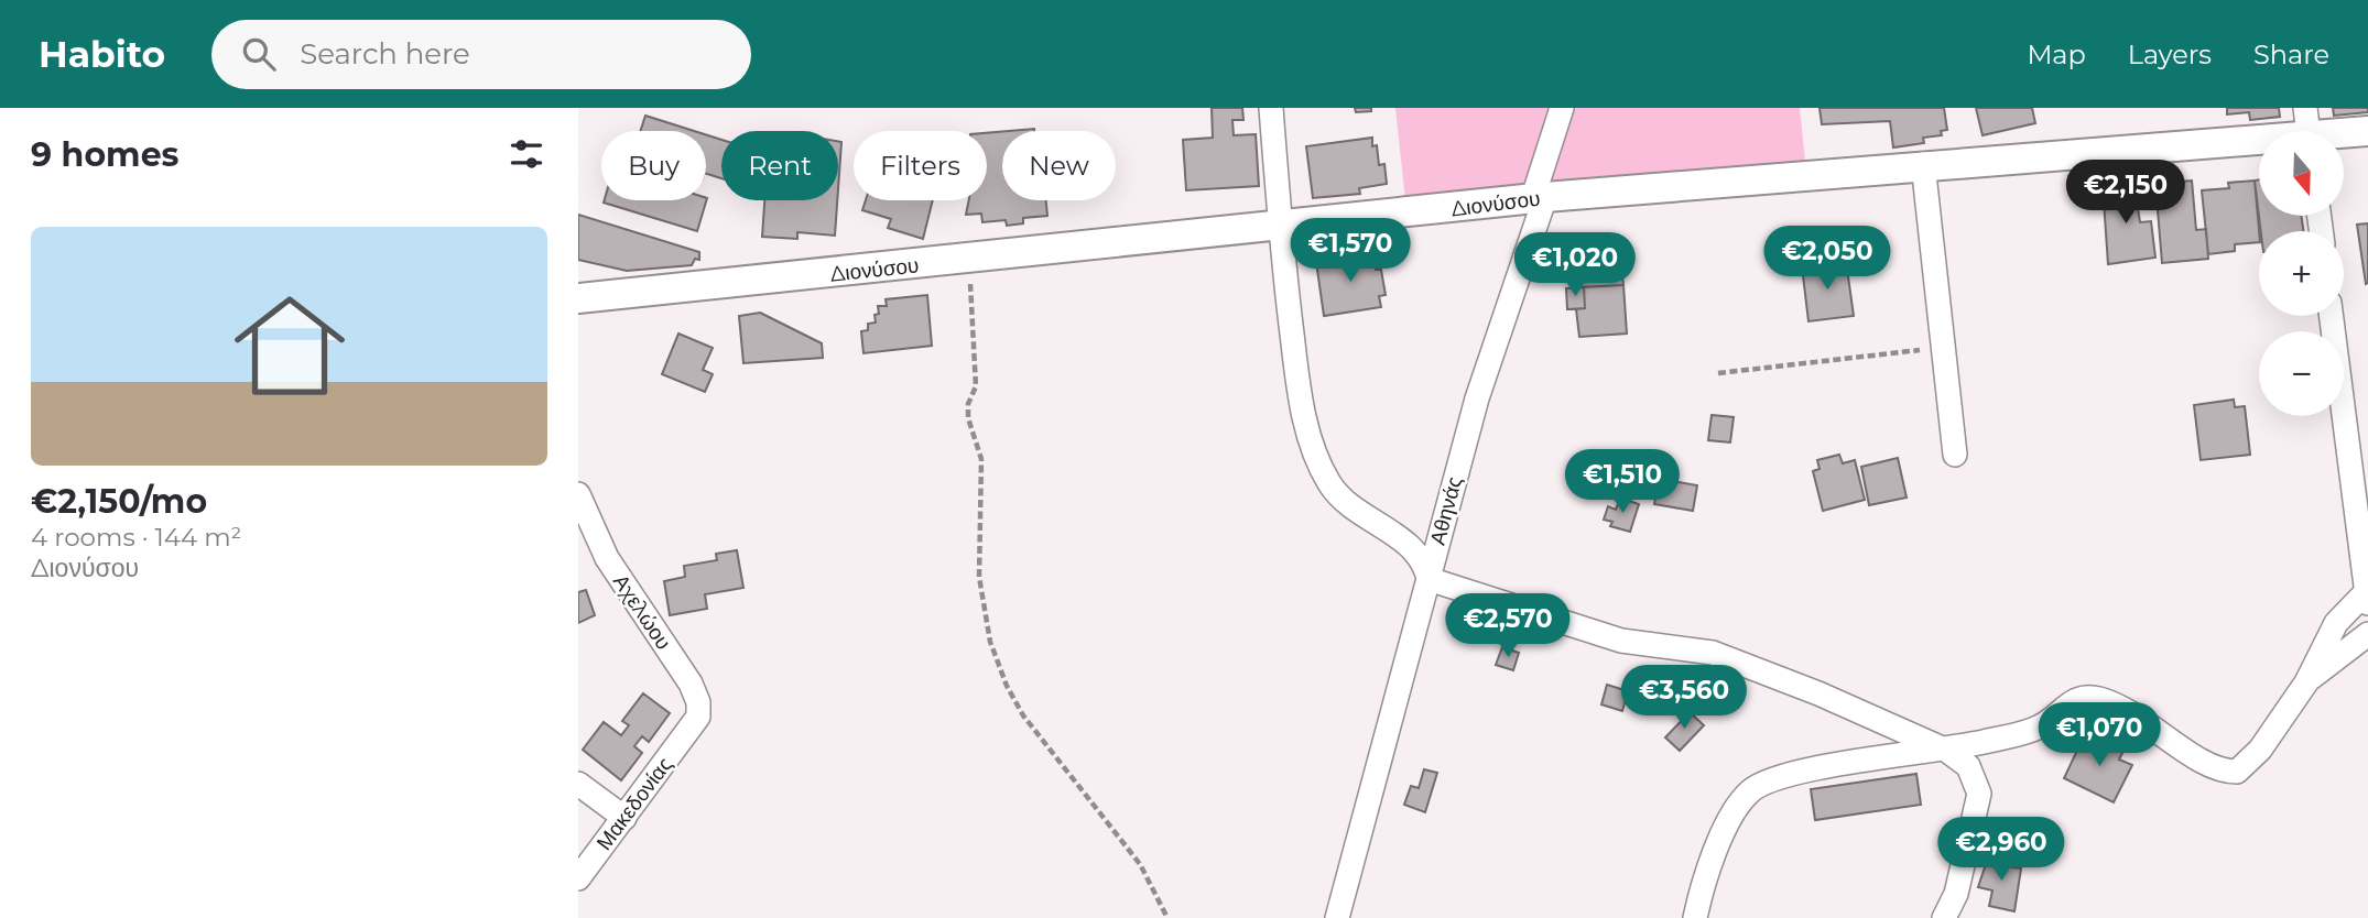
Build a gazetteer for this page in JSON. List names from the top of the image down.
{
  "streets": {
    "street": [
      "Διονύσου",
      "Αθηνάς",
      "Αχελώου",
      "Μακεδονίας"
    ]
  },
  "crossings": [
    ["Διονύσου", "Αθηνάς"],
    ["Αχελώου", "Μακεδονίας"]
  ],
  "north": "bottom",
  "page": {
    "header": "Habito",
    "search": "Search here",
    "nav": ["Map", "Layers", "Share"],
    "heading": "9 homes",
    "map_buttons": ["+", "−"],
    "chip": [
      "Buy",
      "Rent",
      "Filters",
      "New"
    ],
    "price": [
      "€2,150",
      "€1,570",
      "€2,050",
      "€1,020",
      "€1,510",
      "€2,570",
      "€3,560",
      "€1,070",
      "€2,960"
    ],
    "list": [
      {
        "name": "€2,150/mo",
        "note": "4 rooms · 144 m² · Διονύσου"
      }
    ]
  }
}
